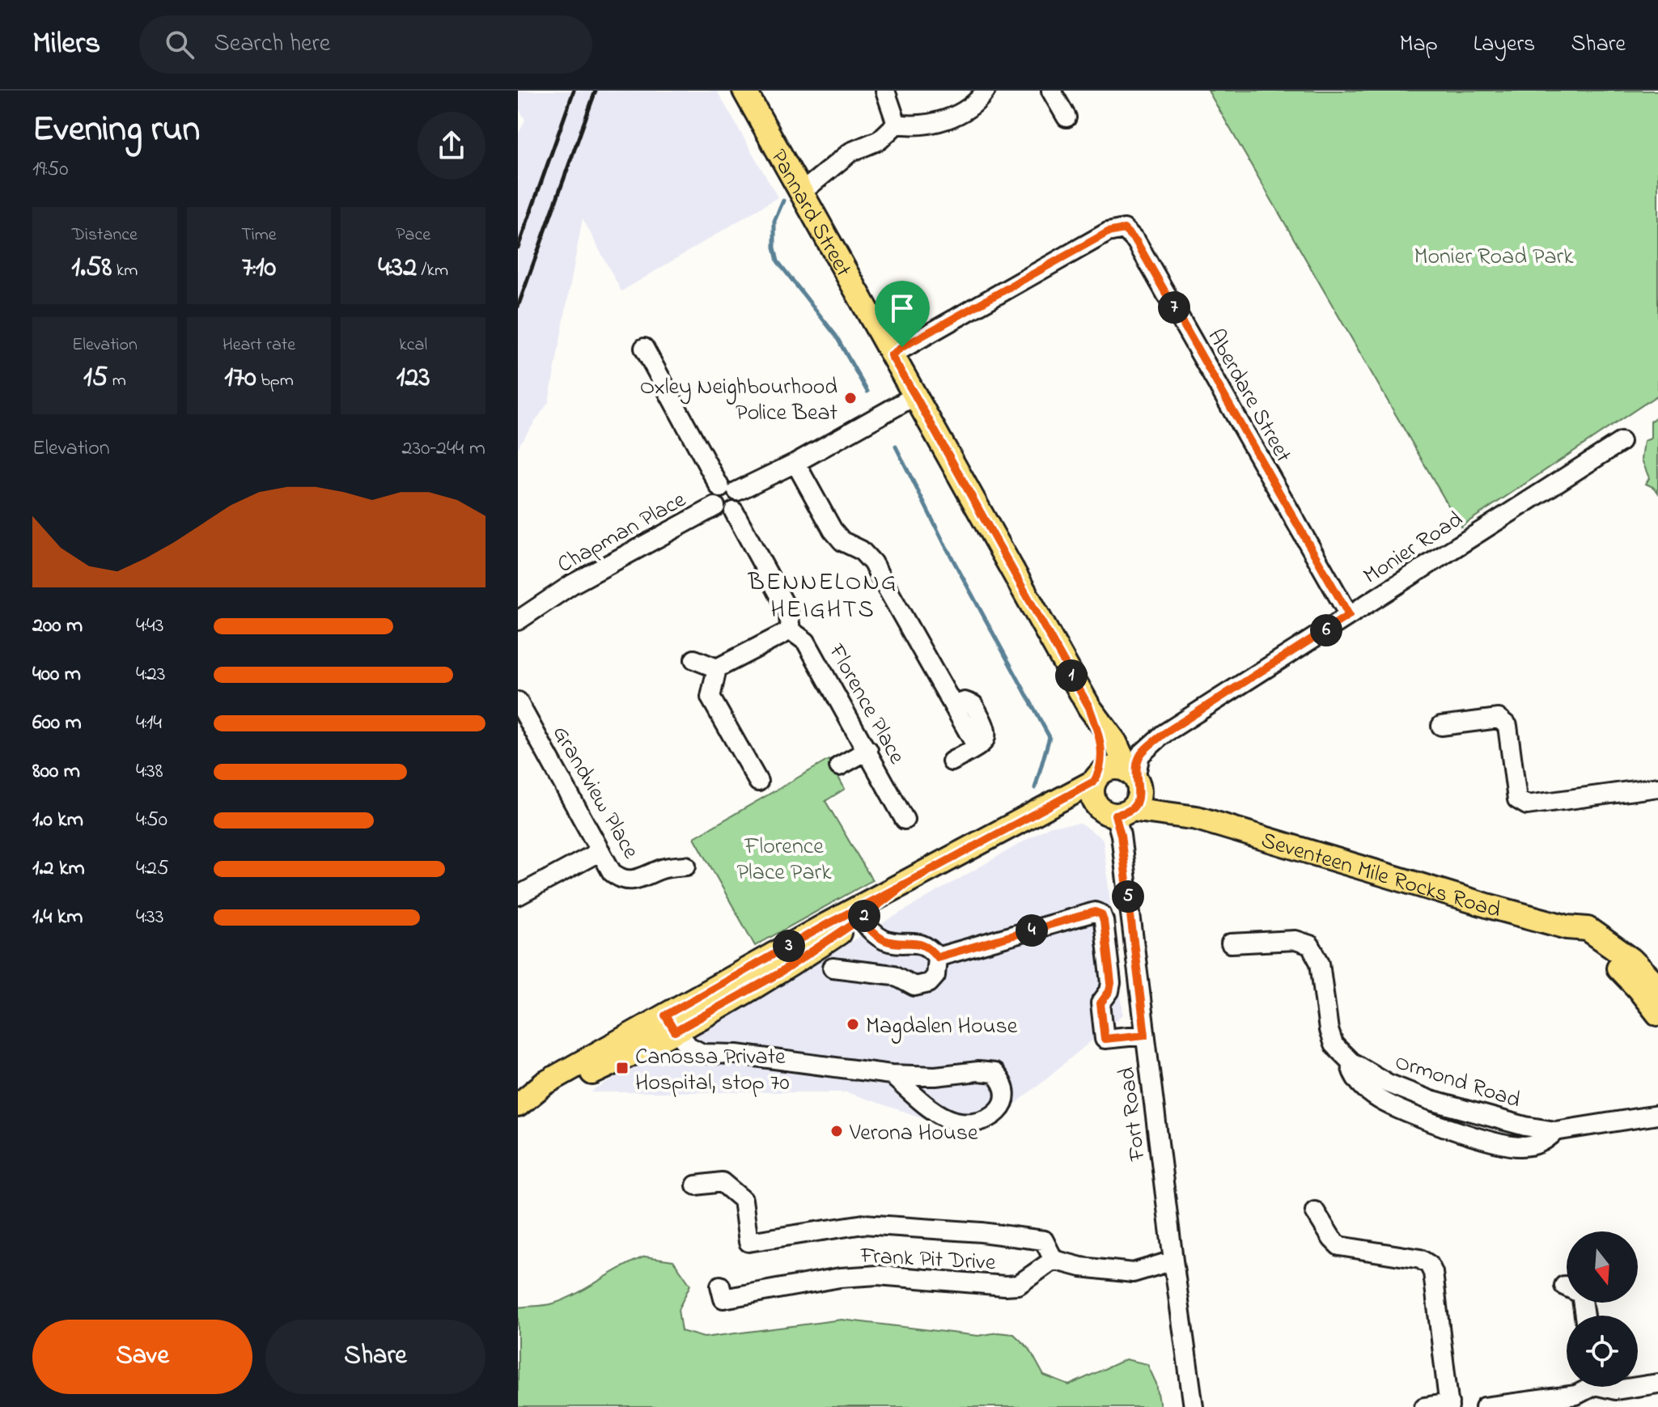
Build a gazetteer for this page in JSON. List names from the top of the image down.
{
  "streets": {
    "main road": ["Pannard Street", "Seventeen Mile Rocks Road"],
    "street": [
      "Aberdare Street",
      "Chapman Place",
      "Monier Road",
      "Florence Place",
      "Grandview Place",
      "Ormond Road",
      "Fort Road",
      "Frank Pit Drive"
    ]
  },
  "crossings": [
    ["Pannard Street", "Aberdare Street"],
    ["Pannard Street", "Monier Road"],
    ["Pannard Street", "Seventeen Mile Rocks Road"],
    ["Pannard Street", "Fort Road"],
    ["Aberdare Street", "Monier Road"],
    ["Chapman Place", "Florence Place"],
    ["Monier Road", "Seventeen Mile Rocks Road"],
    ["Monier Road", "Fort Road"],
    ["Seventeen Mile Rocks Road", "Fort Road"]
  ],
  "districts": ["BENNELONG HEIGHTS"],
  "parks": ["Monier Road Park", "Florence Place Park"],
  "places": {
    "other": ["Oxley Neighbourhood Police Beat", "Magdalen House", "Verona House"],
    "transit": ["Canossa Private Hospital, stop 70"]
  },
  "north": "bottom",
  "page": {
    "header": "Milers",
    "search": "Search here",
    "nav": ["Map", "Layers", "Share"],
    "heading": ["Evening run", "19:50"],
    "stats": [
      ["Distance", "1.58 km"],
      ["Time", "7:10"],
      ["Pace", "4:32 /km"],
      ["Elevation", "15 m"],
      ["Heart rate", "170 bpm"],
      ["kcal", "123"]
    ],
    "pins": [
      "7",
      "6",
      "1",
      "5",
      "2",
      "4",
      "3"
    ],
    "chart": ["Elevation", "230–244 m"],
    "list": [
      {
        "name": "200 m",
        "note": "4:43"
      },
      {
        "name": "400 m",
        "note": "4:23"
      },
      {
        "name": "600 m",
        "note": "4:14"
      },
      {
        "name": "800 m",
        "note": "4:38"
      },
      {
        "name": "1.0 km",
        "note": "4:50"
      },
      {
        "name": "1.2 km",
        "note": "4:25"
      },
      {
        "name": "1.4 km",
        "note": "4:33"
      }
    ],
    "buttons": ["Save", "Share"]
  }
}
